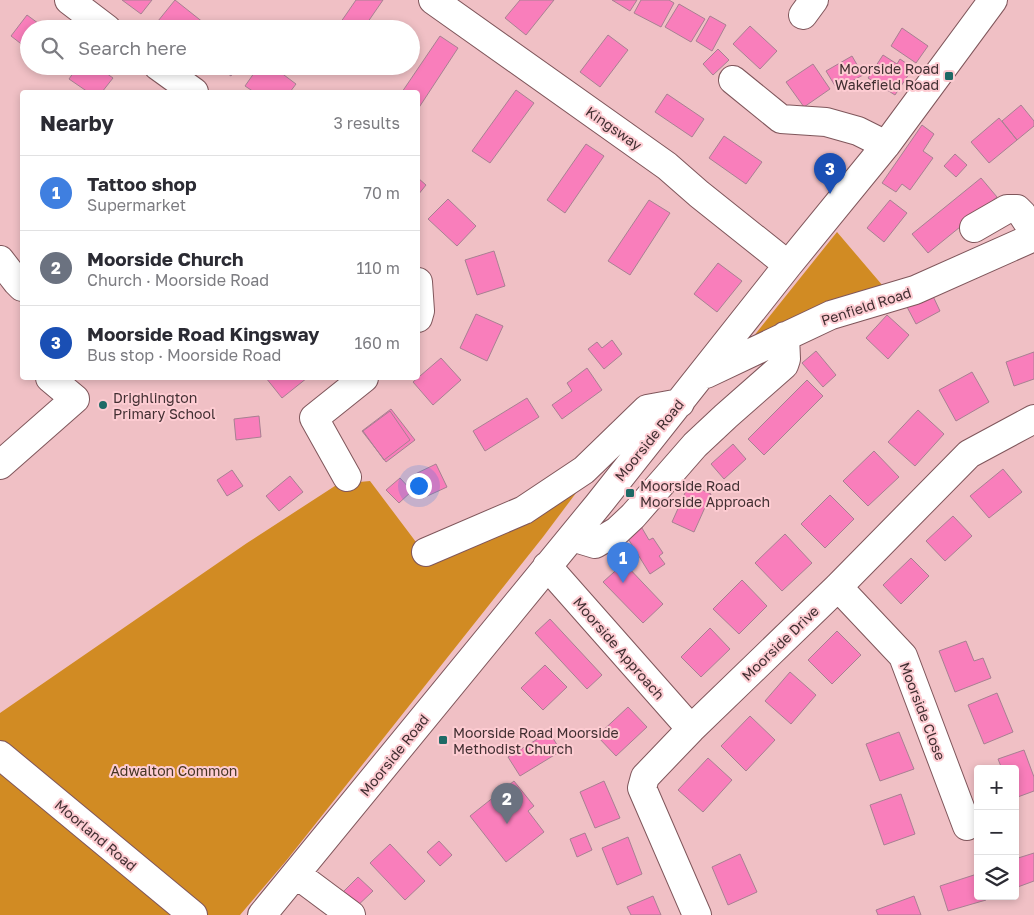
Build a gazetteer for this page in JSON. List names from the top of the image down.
{
  "streets": {
    "street": [
      "Kingsway",
      "Penfield Road",
      "Moorside Road",
      "Moorside Drive",
      "Moorside Approach",
      "Moorside Close",
      "Moorland Road"
    ]
  },
  "crossings": [
    ["Kingsway", "Moorside Road"],
    ["Penfield Road", "Moorside Road"],
    ["Moorside Road", "Moorside Approach"],
    ["Moorside Drive", "Moorside Approach"],
    ["Moorside Drive", "Moorside Close"]
  ],
  "parks": ["Adwalton Common"],
  "places": {
    "transit": ["Moorside Road Wakefield Road", "Moorside Road Moorside Approach", "Moorside Road Moorside Methodist Church"],
    "other": ["Drighlington Primary School"]
  },
  "page": {
    "search": "Search here",
    "heading": ["Nearby", "3 results"],
    "pins": ["3", "1", "2"],
    "list": [
      {
        "mark": "1",
        "name": "Tattoo shop",
        "note": "Supermarket",
        "value": "70 m"
      },
      {
        "mark": "2",
        "name": "Moorside Church",
        "note": "Church · Moorside Road",
        "value": "110 m"
      },
      {
        "mark": "3",
        "name": "Moorside Road Kingsway",
        "note": "Bus stop · Moorside Road",
        "value": "160 m"
      }
    ],
    "map_buttons": ["+", "−"]
  }
}
